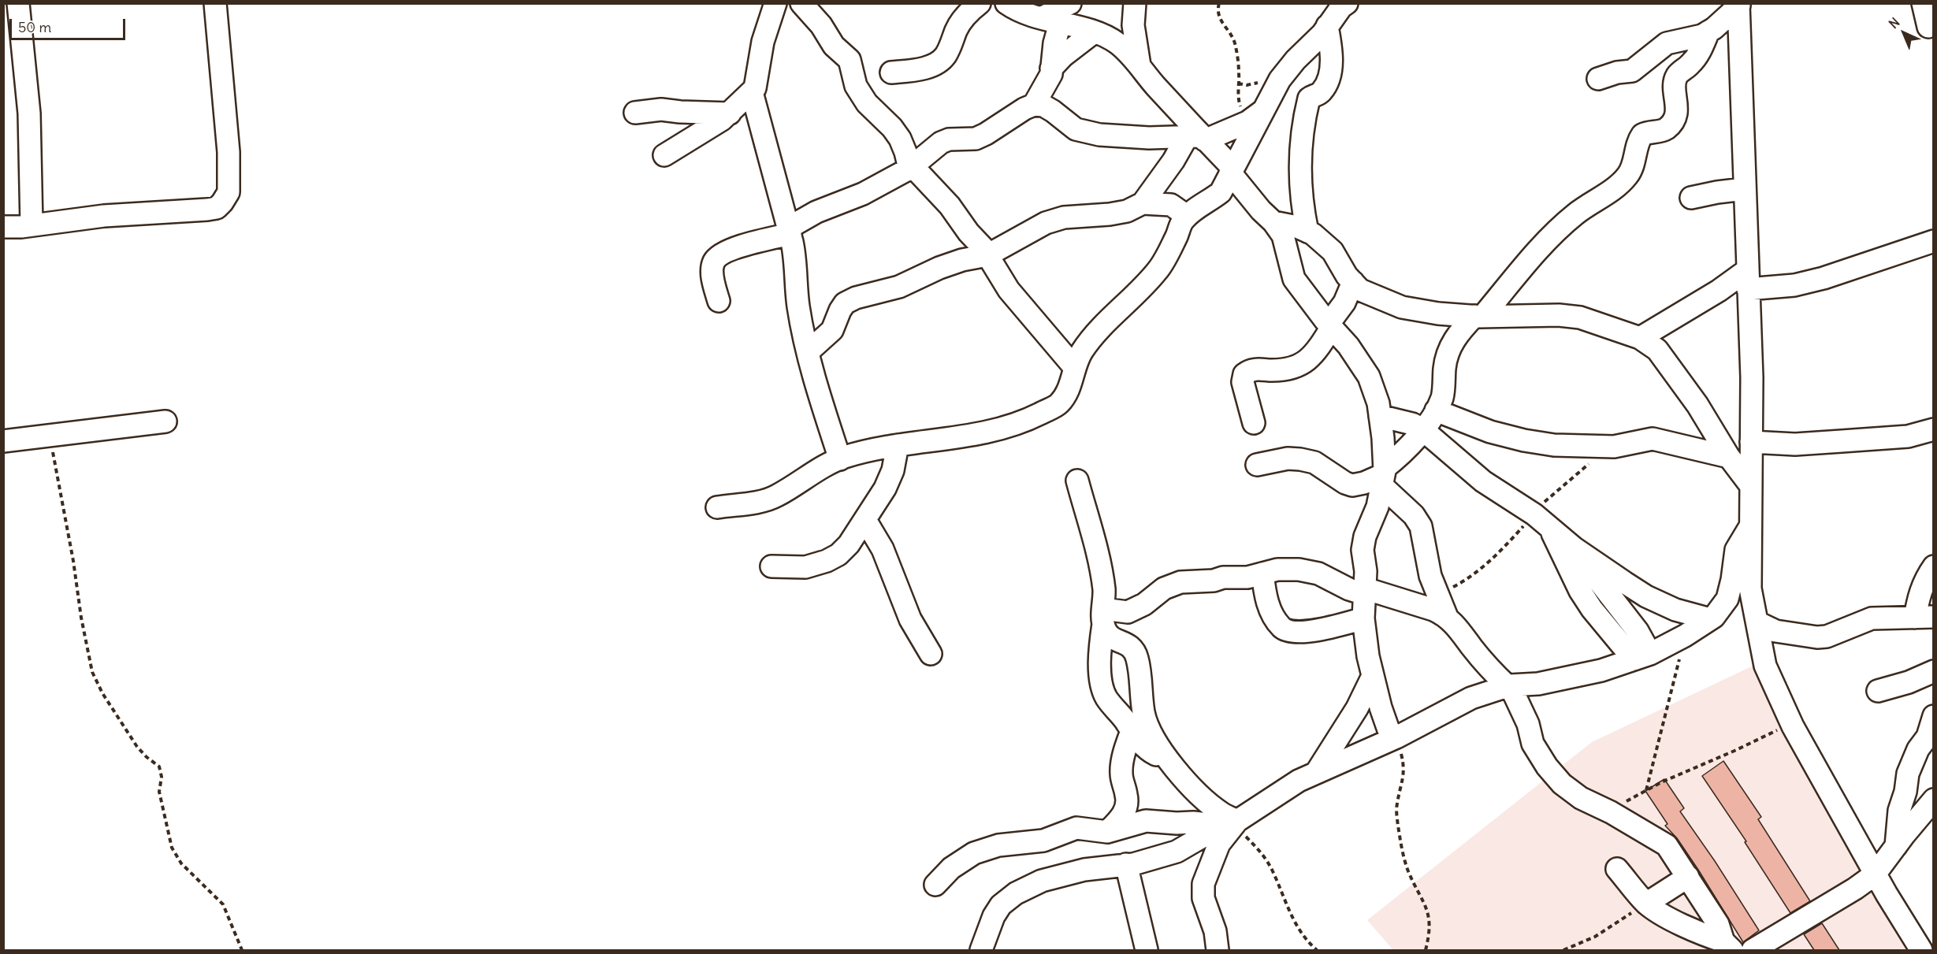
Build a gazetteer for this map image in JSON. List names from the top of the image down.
{
  "scale_bar": "50 m",
  "north": "top left"
}
